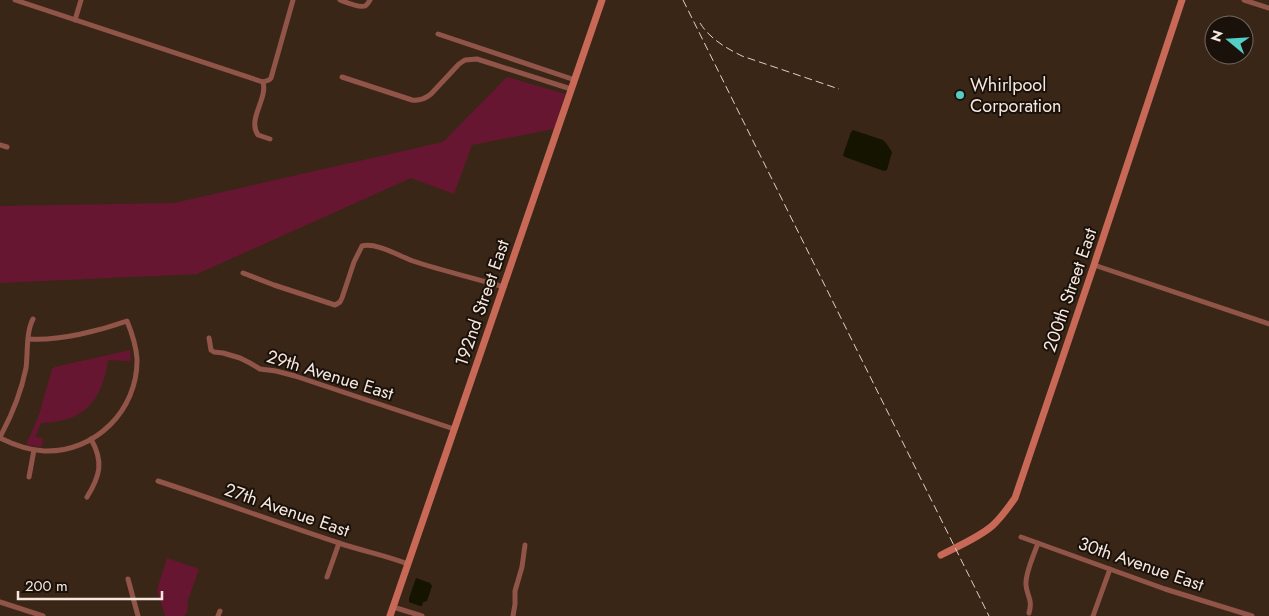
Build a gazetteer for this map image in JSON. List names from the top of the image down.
{
  "streets": {
    "street": [
      "200th Street East",
      "192nd Street East",
      "29th Avenue East",
      "27th Avenue East",
      "30th Avenue East"
    ]
  },
  "crossings": [
    ["192nd Street East", "29th Avenue East"],
    ["192nd Street East", "27th Avenue East"]
  ],
  "places": ["Whirlpool Corporation"],
  "scale_bar": "200 m",
  "north": "left"
}
